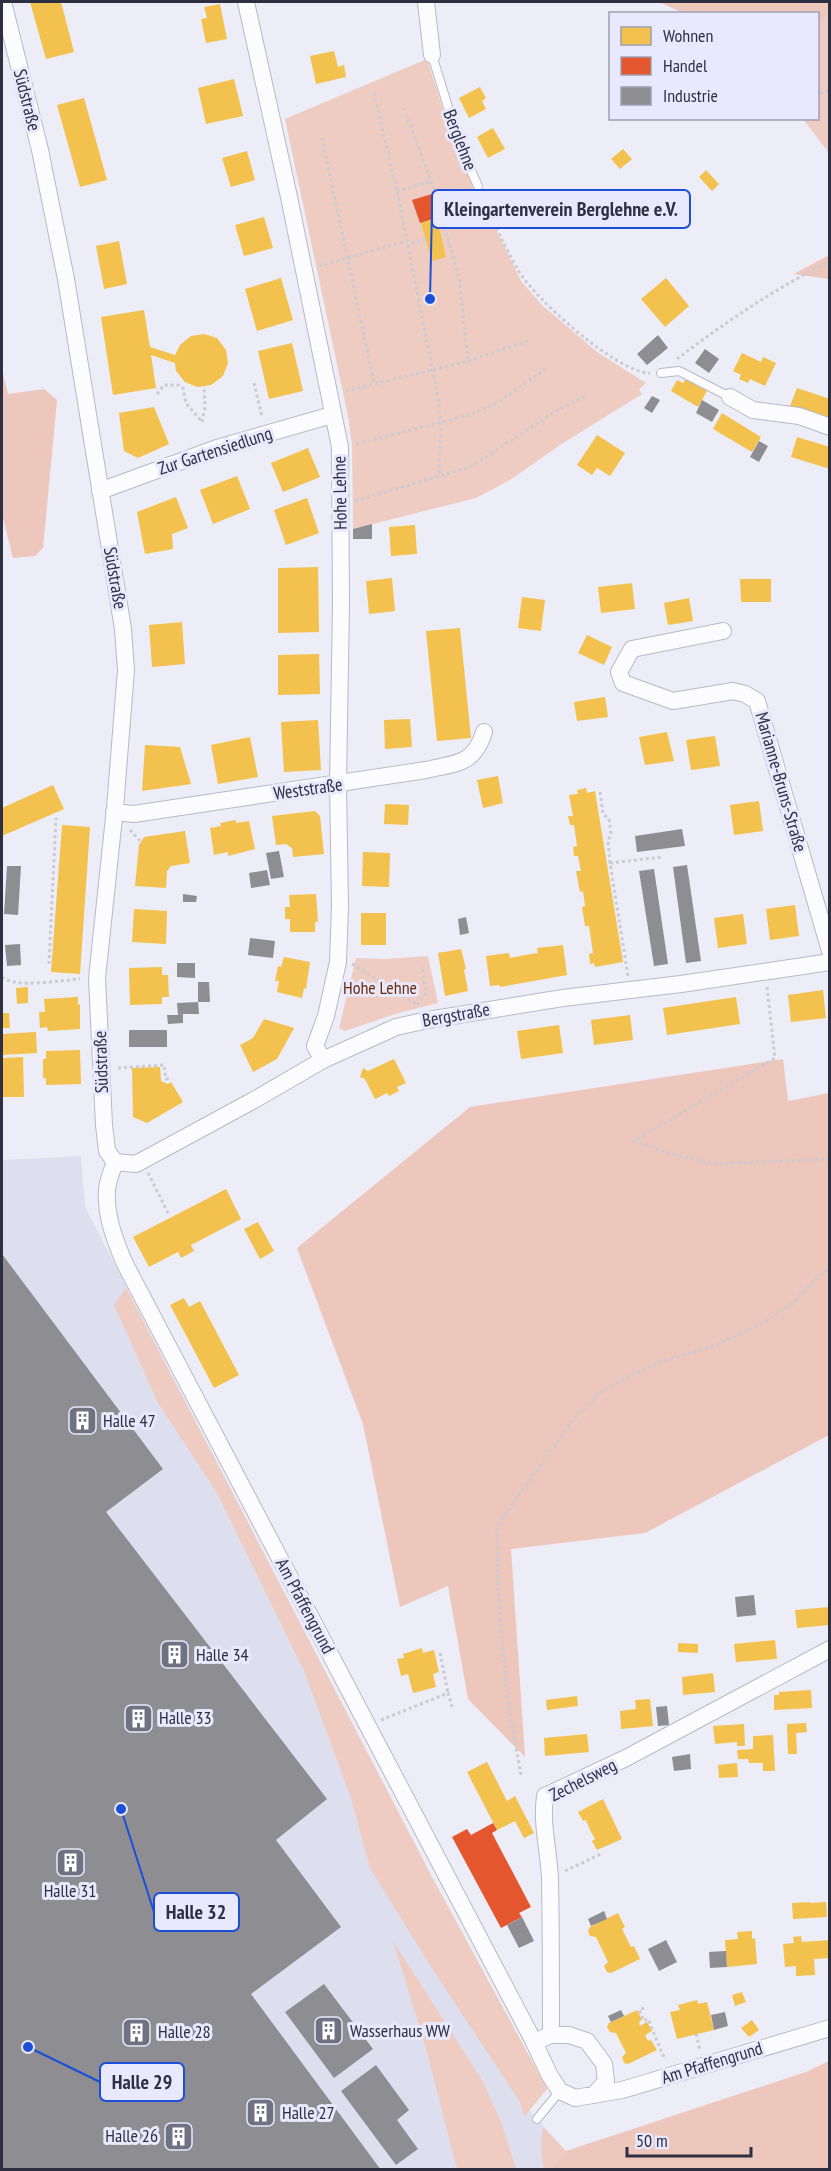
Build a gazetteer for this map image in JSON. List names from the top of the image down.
{
  "streets": {
    "street": [
      "Südstraße",
      "Berglehne",
      "Zur Gartensiedlung",
      "Hohe Lehne",
      "Marianne-Bruns-Straße",
      "Weststraße",
      "Bergstraße",
      "Am Pfaffengrund",
      "Zechelsweg"
    ]
  },
  "crossings": [
    ["Südstraße", "Zur Gartensiedlung"],
    ["Südstraße", "Weststraße"],
    ["Südstraße", "Bergstraße"],
    ["Südstraße", "Am Pfaffengrund"],
    ["Zur Gartensiedlung", "Hohe Lehne"],
    ["Hohe Lehne", "Weststraße"],
    ["Hohe Lehne", "Bergstraße"],
    ["Bergstraße", "Am Pfaffengrund"],
    ["Am Pfaffengrund", "Zechelsweg"]
  ],
  "parks": ["Hohe Lehne"],
  "places": {
    "other": ["Kleingartenverein Berglehne e.V.", "Halle 32", "Halle 29"],
    "building": [
      "Halle 47",
      "Halle 34",
      "Halle 33",
      "Halle 31",
      "Wasserhaus WW",
      "Halle 28",
      "Halle 27",
      "Halle 26"
    ]
  },
  "legend": ["Wohnen", "Handel", "Industrie"],
  "scale_bar": "50 m"
}
